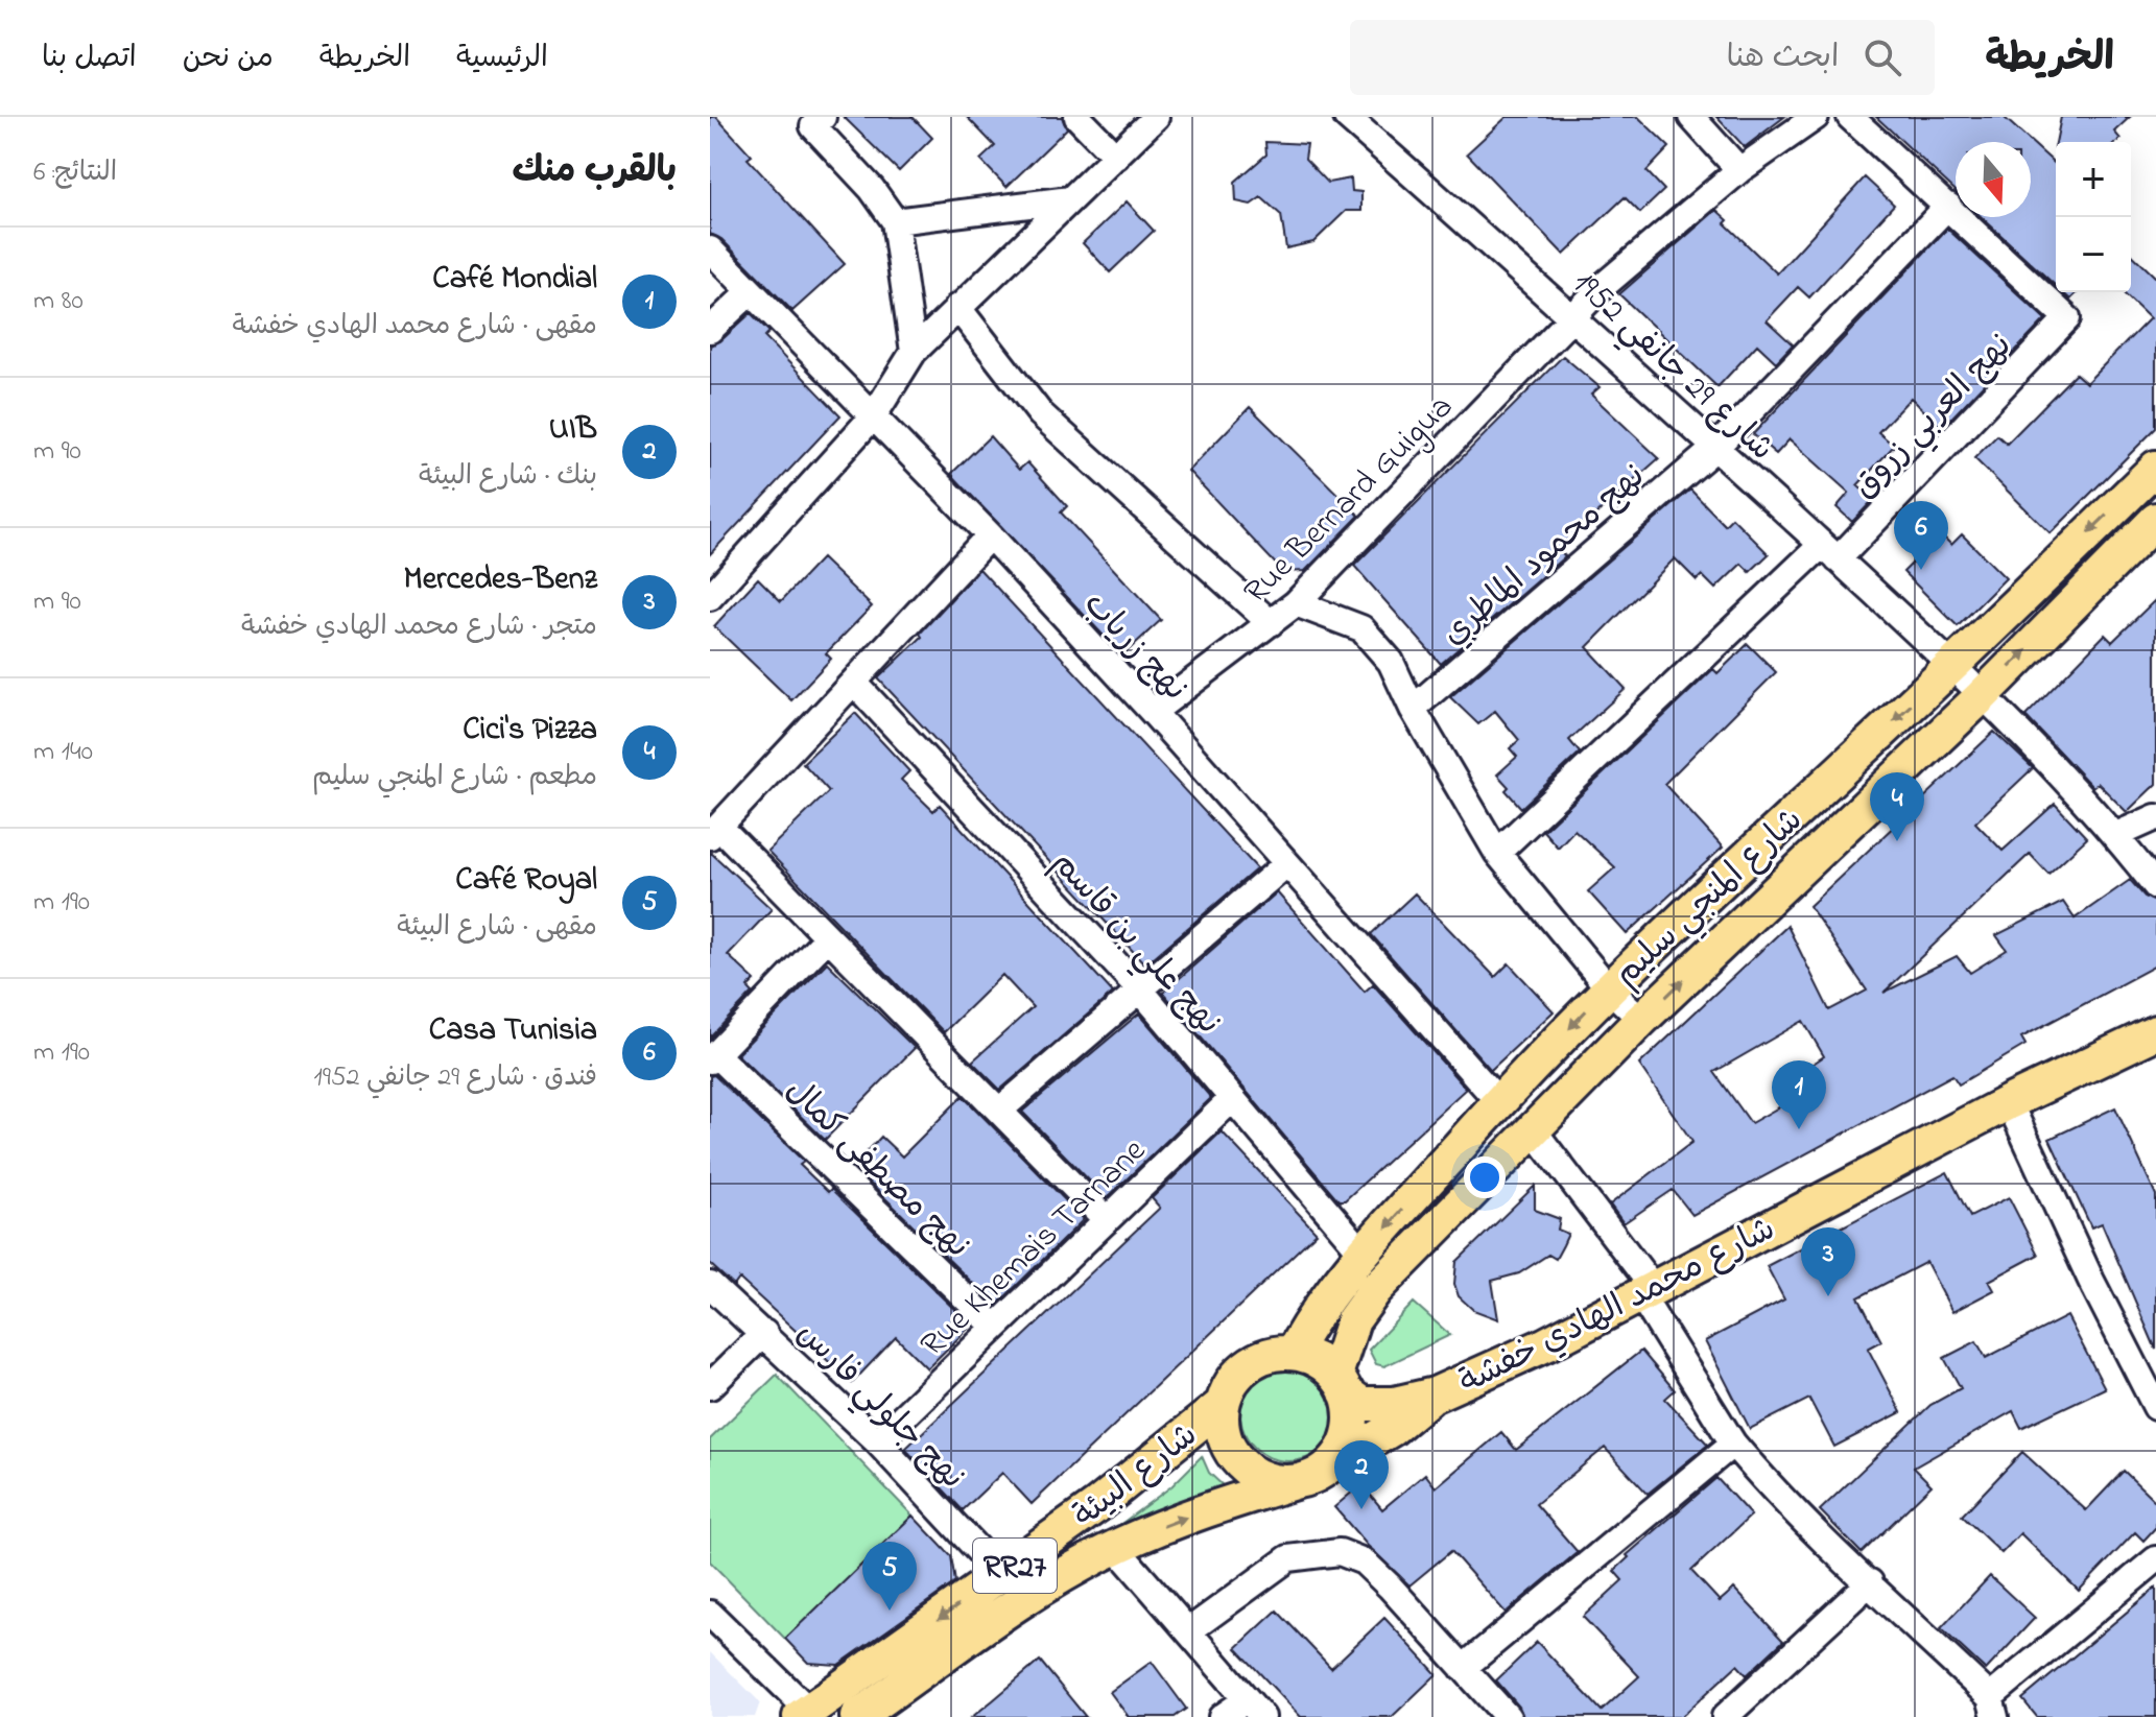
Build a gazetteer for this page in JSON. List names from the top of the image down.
{
  "streets": {
    "main road": [
      "شارع المنجي سليم",
      "شارع محمد الهادي خفشة",
      "شارع البيئة",
      "RR27"
    ],
    "street": [
      "شارع 29 جانفي 1952",
      "نهج العربي زروق",
      "Rue Bernard Guigua",
      "نهج محمود الماطري",
      "نهج زرياب",
      "نهج علي بن قاسم",
      "نهج مصطفى كمال",
      "Rue Khemais Tarnane",
      "نهج جلولي فارس"
    ]
  },
  "crossings": [
    ["شارع 29 جانفي 1952", "نهج العربي زروق"],
    ["شارع 29 جانفي 1952", "Rue Bernard Guigua"],
    ["شارع 29 جانفي 1952", "نهج محمود الماطري"],
    ["شارع 29 جانفي 1952", "شارع المنجي سليم"],
    ["نهج العربي زروق", "نهج محمود الماطري"],
    ["Rue Bernard Guigua", "نهج زرياب"],
    ["نهج زرياب", "شارع المنجي سليم"],
    ["شارع المنجي سليم", "نهج علي بن قاسم"],
    ["شارع المنجي سليم", "شارع البيئة"],
    ["شارع المنجي سليم", "RR27"],
    ["نهج علي بن قاسم", "Rue Khemais Tarnane"],
    ["نهج مصطفى كمال", "Rue Khemais Tarnane"],
    ["Rue Khemais Tarnane", "نهج جلولي فارس"],
    ["شارع محمد الهادي خفشة", "شارع البيئة"],
    ["نهج جلولي فارس", "شارع البيئة"],
    ["شارع البيئة", "RR27"]
  ],
  "north": "bottom",
  "page": {
    "header": "الخريطة",
    "search": "ابحث هنا",
    "nav": [
      "الرئيسية",
      "الخريطة",
      "من نحن",
      "اتصل بنا"
    ],
    "heading": ["بالقرب منك", "النتائج: 6"],
    "map_buttons": ["+", "−"],
    "list": [
      {
        "mark": "1",
        "name": "Café Mondial",
        "note": "مقهى · شارع محمد الهادي خفشة",
        "value": "80 m"
      },
      {
        "mark": "2",
        "name": "UIB",
        "note": "بنك · شارع البيئة",
        "value": "90 m"
      },
      {
        "mark": "3",
        "name": "Mercedes-Benz",
        "note": "متجر · شارع محمد الهادي خفشة",
        "value": "90 m"
      },
      {
        "mark": "4",
        "name": "Cici's Pizza",
        "note": "مطعم · شارع المنجي سليم",
        "value": "140 m"
      },
      {
        "mark": "5",
        "name": "Café Royal",
        "note": "مقهى · شارع البيئة",
        "value": "190 m"
      },
      {
        "mark": "6",
        "name": "Casa Tunisia",
        "note": "فندق · شارع 29 جانفي 1952",
        "value": "190 m"
      }
    ],
    "pins": [
      "6",
      "4",
      "1",
      "3",
      "2",
      "5"
    ]
  }
}
